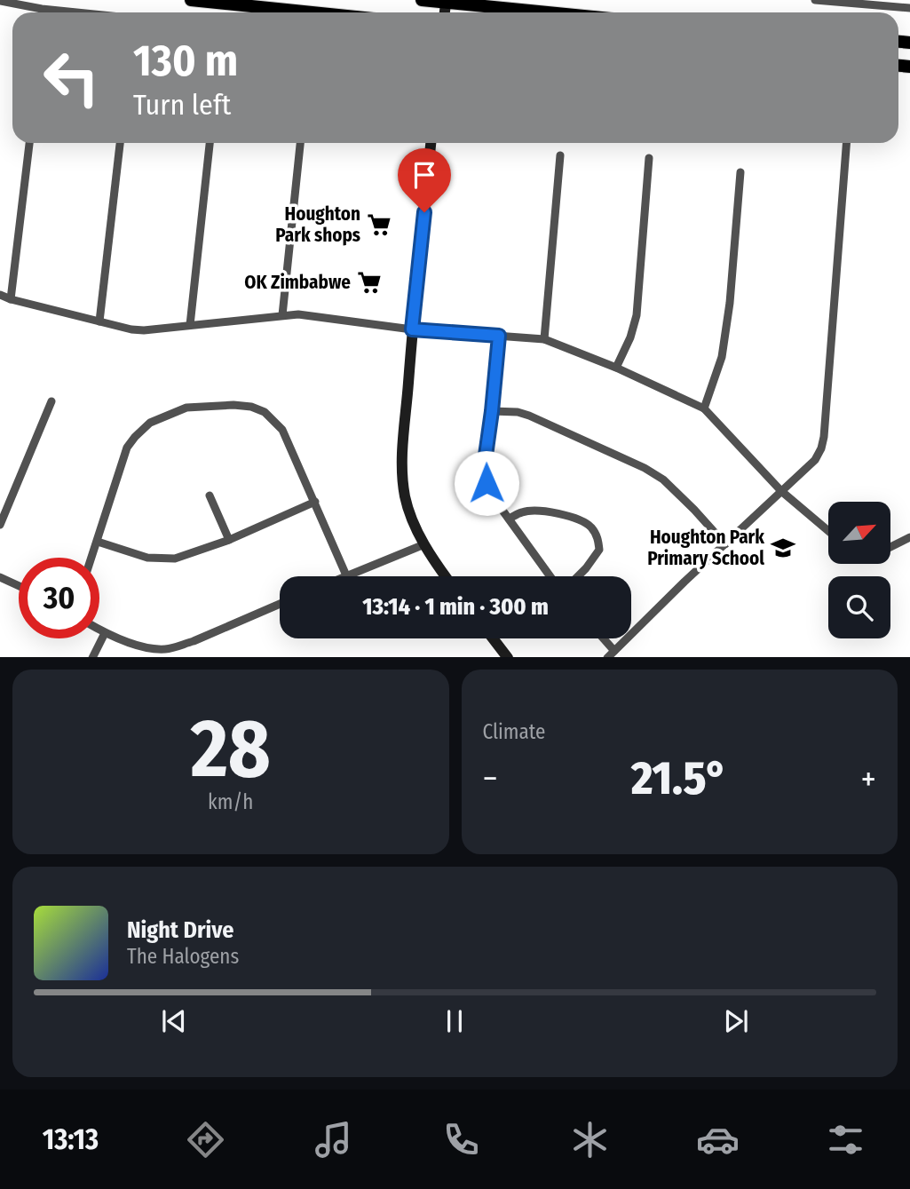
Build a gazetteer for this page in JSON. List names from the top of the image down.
{
  "places": {
    "supermarket": ["Houghton Park shops", "OK Zimbabwe"],
    "school or university": ["Houghton Park Primary School"]
  },
  "north": "top right",
  "page": {
    "turn": ["130 m", "Turn left"],
    "limit": "30",
    "trip": "13:14 · 1 min · 300 m",
    "tile": [
      ["28", "km/h"],
      "Climate"
    ],
    "heat": ["−", "21.5°", "+"],
    "song": ["Night Drive", "The Halogens"],
    "tabs": "13:13"
  }
}
